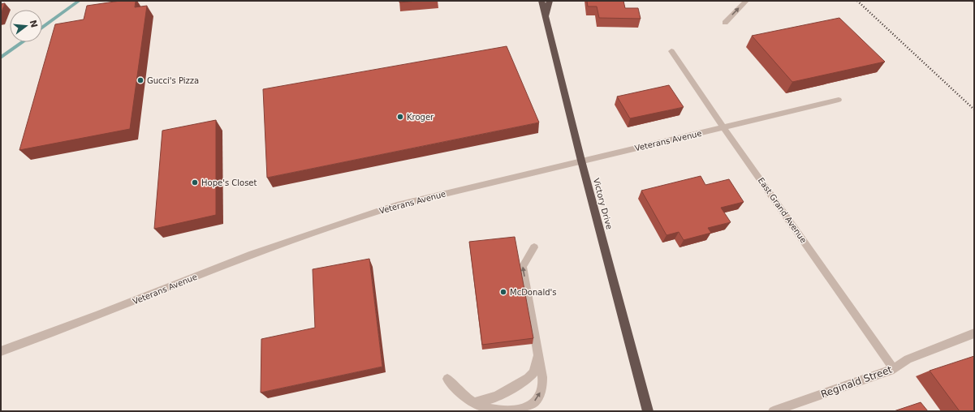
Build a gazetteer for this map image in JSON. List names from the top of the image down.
{
  "streets": {
    "highway": ["Victory Drive"],
    "street": ["Veterans Avenue", "East Grand Avenue", "Reginald Street"]
  },
  "crossings": [
    ["Veterans Avenue", "Victory Drive"],
    ["Veterans Avenue", "East Grand Avenue"],
    ["East Grand Avenue", "Reginald Street"]
  ],
  "places": [
    "Gucci's Pizza",
    "Kroger",
    "Hope's Closet",
    "McDonald's"
  ],
  "north": "right"
}
